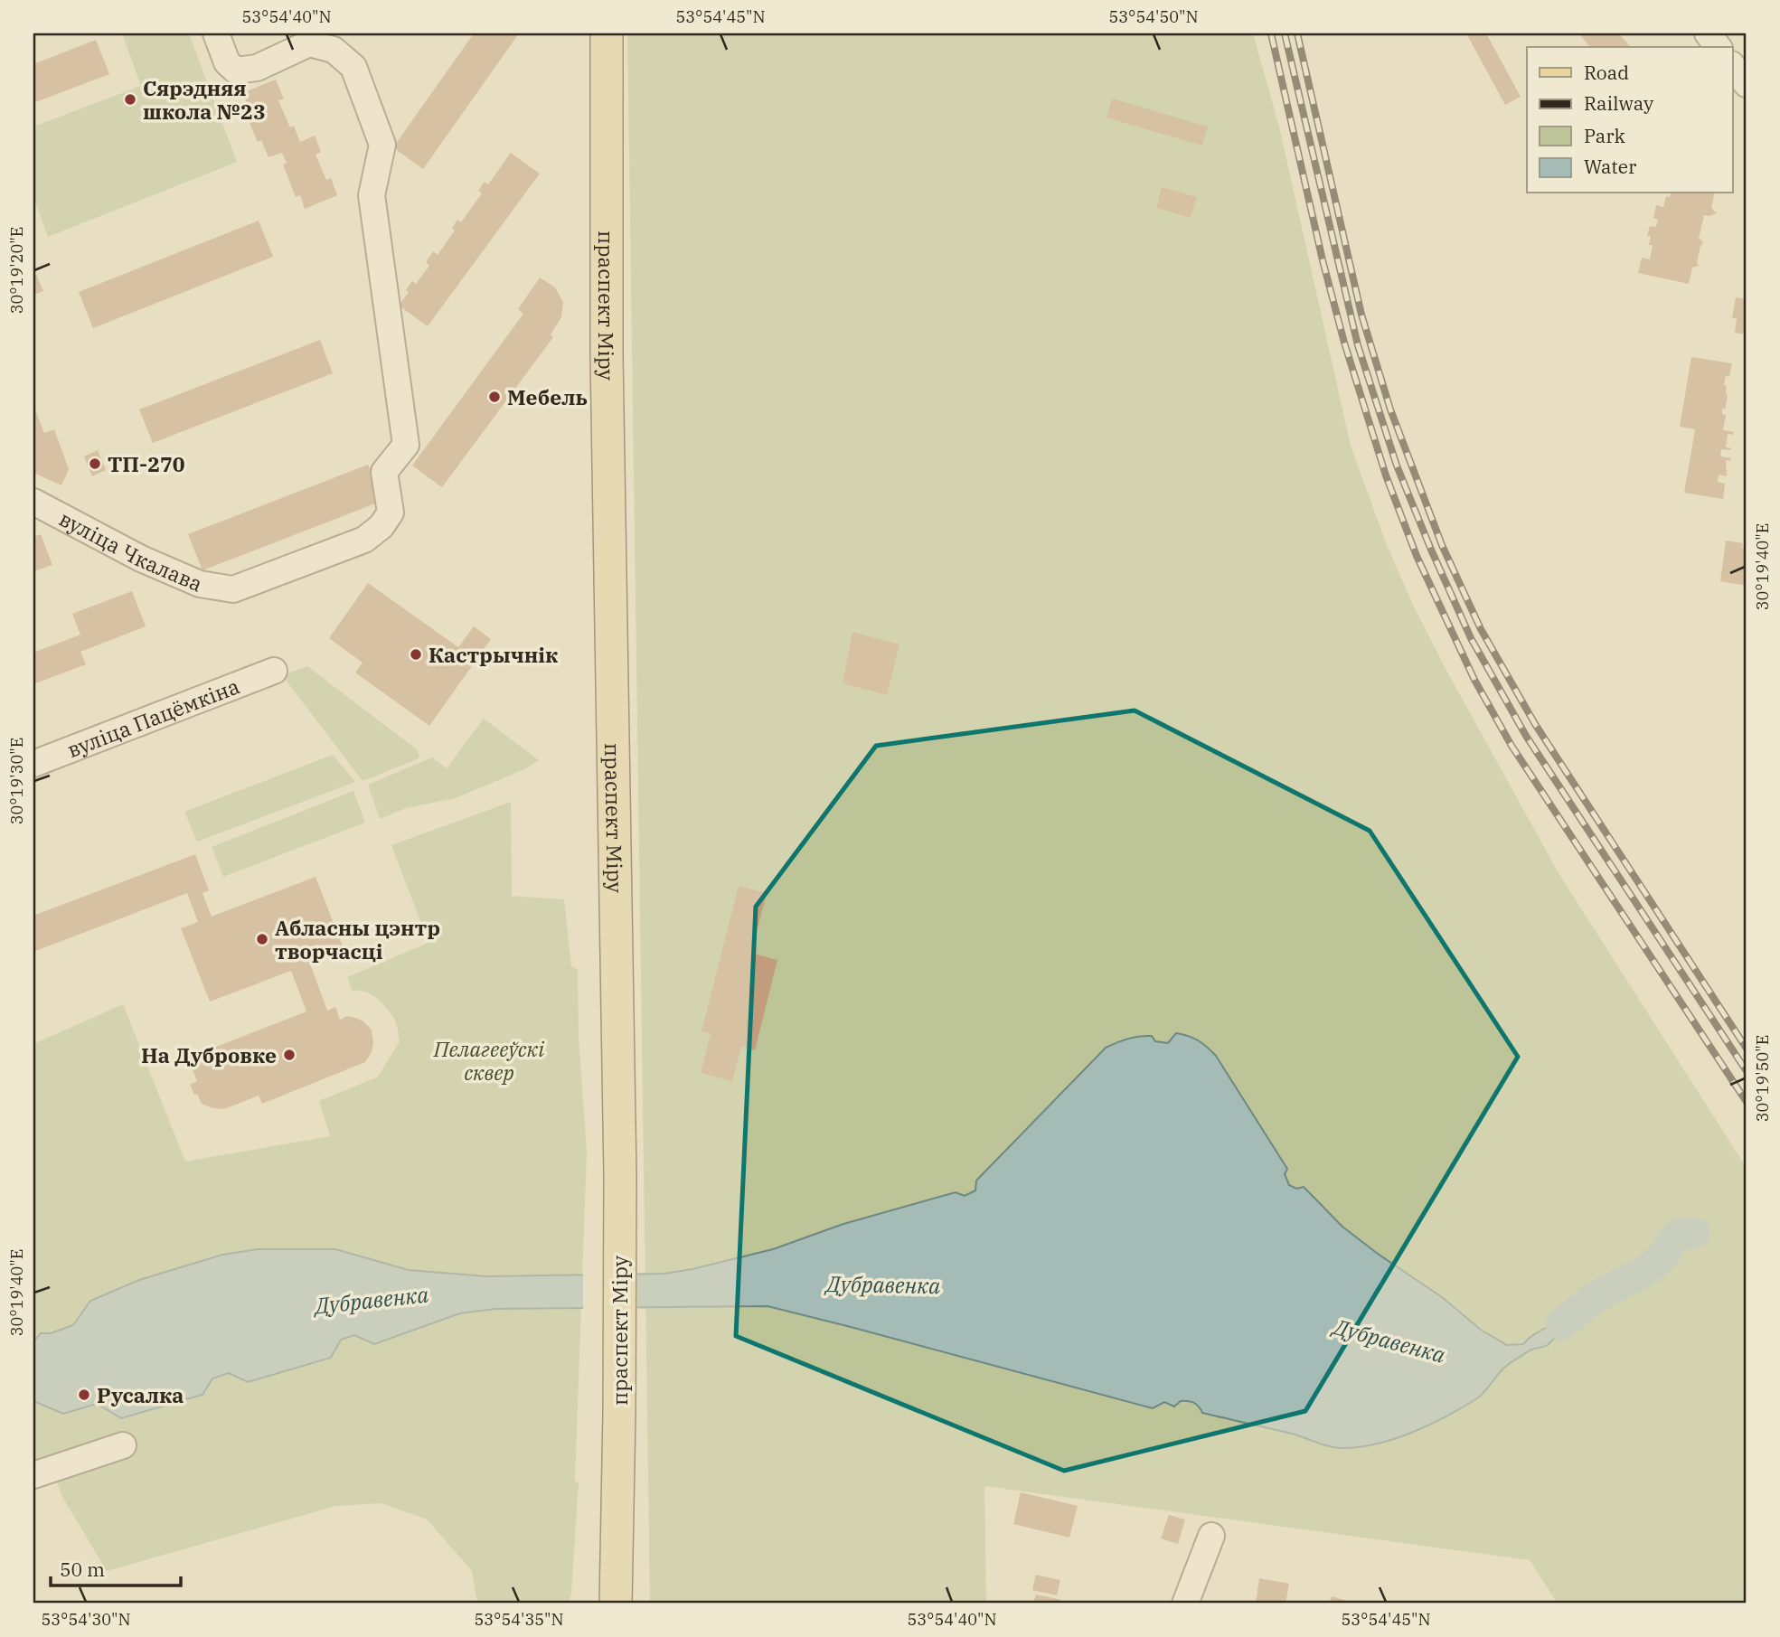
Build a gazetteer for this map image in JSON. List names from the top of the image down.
{
  "streets": {
    "main road": ["праспект Міру"],
    "street": ["вуліца Чкалава", "вуліца Пацёмкіна"]
  },
  "water": ["Дубравенка"],
  "parks": ["Пелагееўскі сквер"],
  "places": [
    "Сярэдняя школа №23",
    "Мебель",
    "ТП-270",
    "Кастрычнік",
    "Абласны цэнтр творчасці",
    "На Дубровке",
    "Русалка"
  ],
  "legend": [
    "Road",
    "Railway",
    "Park",
    "Water"
  ],
  "scale_bar": "50 m",
  "coordinates": [
    "53°54'40\"N",
    "53°54'45\"N",
    "53°54'50\"N",
    "30°19'20\"E",
    "30°19'40\"E",
    "30°19'30\"E",
    "30°19'50\"E",
    "53°54'30\"N",
    "53°54'35\"N"
  ]
}
